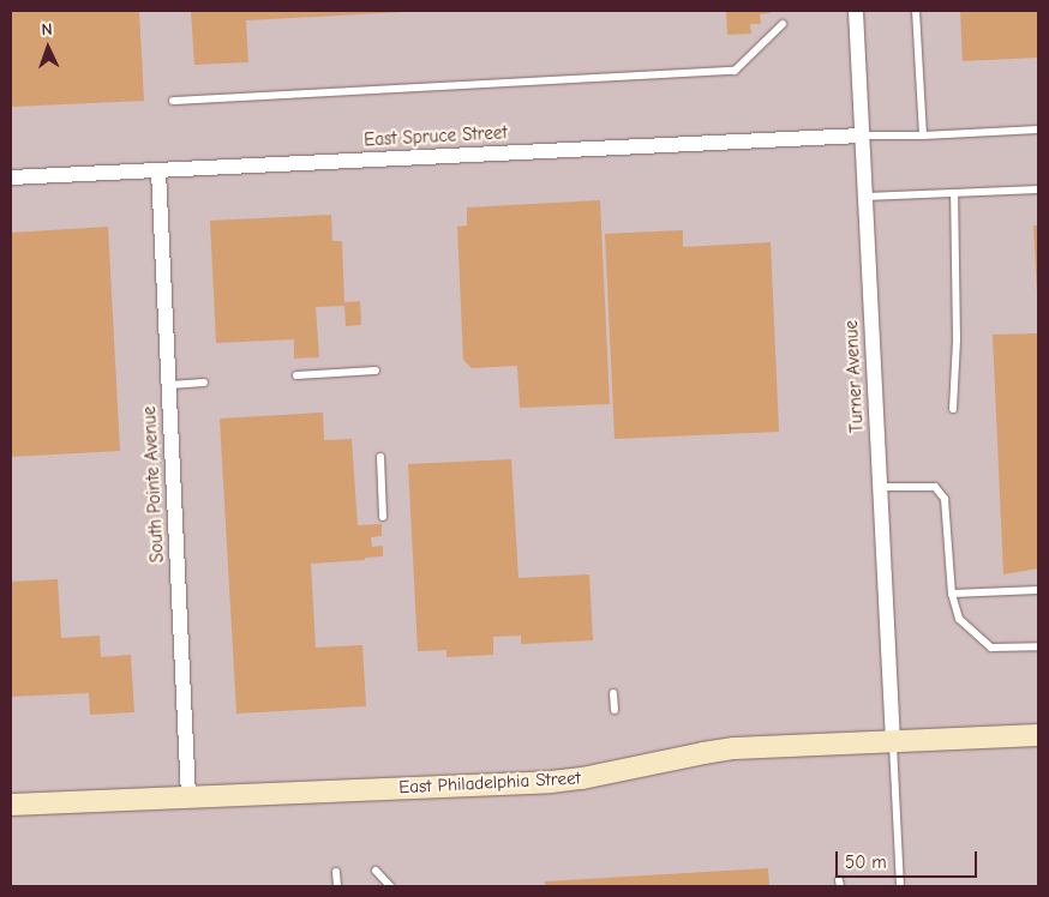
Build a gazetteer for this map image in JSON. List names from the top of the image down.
{
  "streets": {
    "street": [
      "East Spruce Street",
      "Turner Avenue",
      "South Pointe Avenue",
      "East Philadelphia Street"
    ]
  },
  "crossings": [
    ["East Spruce Street", "Turner Avenue"],
    ["East Spruce Street", "South Pointe Avenue"],
    ["Turner Avenue", "East Philadelphia Street"],
    ["South Pointe Avenue", "East Philadelphia Street"]
  ],
  "scale_bar": "50 m",
  "north": "top"
}
